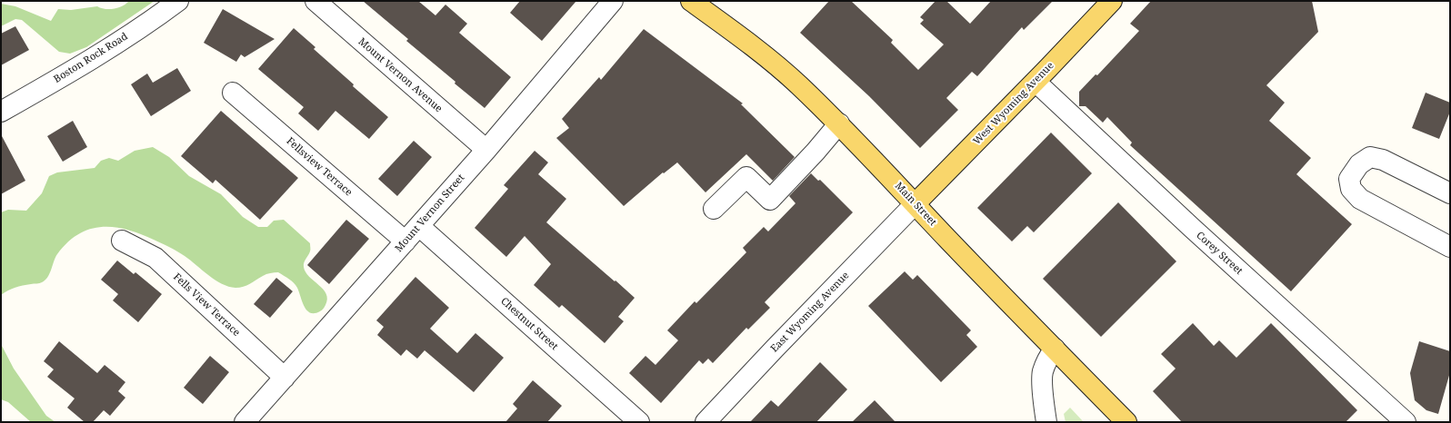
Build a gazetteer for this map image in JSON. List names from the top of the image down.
{
  "streets": {
    "main road": ["West Wyoming Avenue", "Main Street"],
    "street": [
      "Boston Rock Road",
      "Mount Vernon Avenue",
      "Fellsview Terrace",
      "Mount Vernon Street",
      "Corey Street",
      "Fells View Terrace",
      "East Wyoming Avenue",
      "Chestnut Street"
    ]
  },
  "crossings": [
    ["Mount Vernon Avenue", "Mount Vernon Street"],
    ["West Wyoming Avenue", "Main Street"],
    ["West Wyoming Avenue", "Corey Street"],
    ["West Wyoming Avenue", "East Wyoming Avenue"],
    ["Fellsview Terrace", "Mount Vernon Street"],
    ["Main Street", "East Wyoming Avenue"],
    ["Mount Vernon Street", "Fells View Terrace"],
    ["Mount Vernon Street", "Chestnut Street"]
  ]
}
